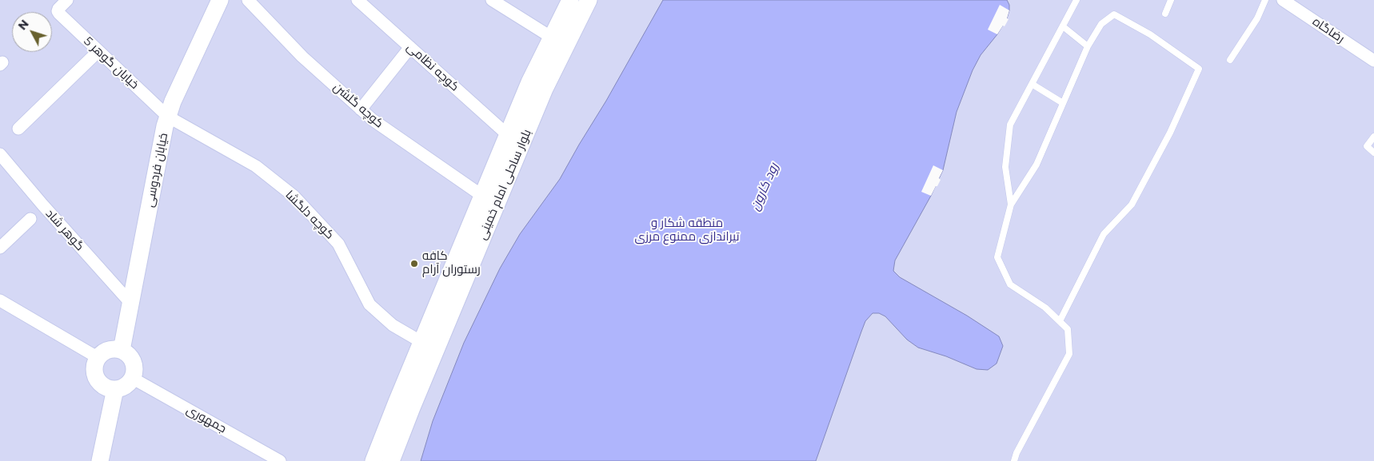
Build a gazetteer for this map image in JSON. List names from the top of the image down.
{
  "streets": {
    "main road": ["خیابان فردوسی", "بلوار ساحلی امام خمینی"],
    "street": [
      "رضاگاه",
      "خیابان گوهر 5",
      "کوچه نظامی",
      "کوچه گلشن",
      "کوچه دلگشا",
      "گوهر شاد",
      "جمهوری"
    ]
  },
  "crossings": [
    ["خیابان گوهر 5", "خیابان فردوسی"],
    ["خیابان گوهر 5", "کوچه دلگشا"],
    ["کوچه نظامی", "بلوار ساحلی امام خمینی"],
    ["کوچه گلشن", "بلوار ساحلی امام خمینی"],
    ["خیابان فردوسی", "کوچه دلگشا"],
    ["خیابان فردوسی", "گوهر شاد"],
    ["خیابان فردوسی", "جمهوری"],
    ["بلوار ساحلی امام خمینی", "کوچه دلگشا"]
  ],
  "water": ["رود کارون"],
  "parks": ["منطقه شکار و تیراندازی ممنوع مرزی"],
  "places": ["کافه رستوران آرام"],
  "north": "top left"
}
